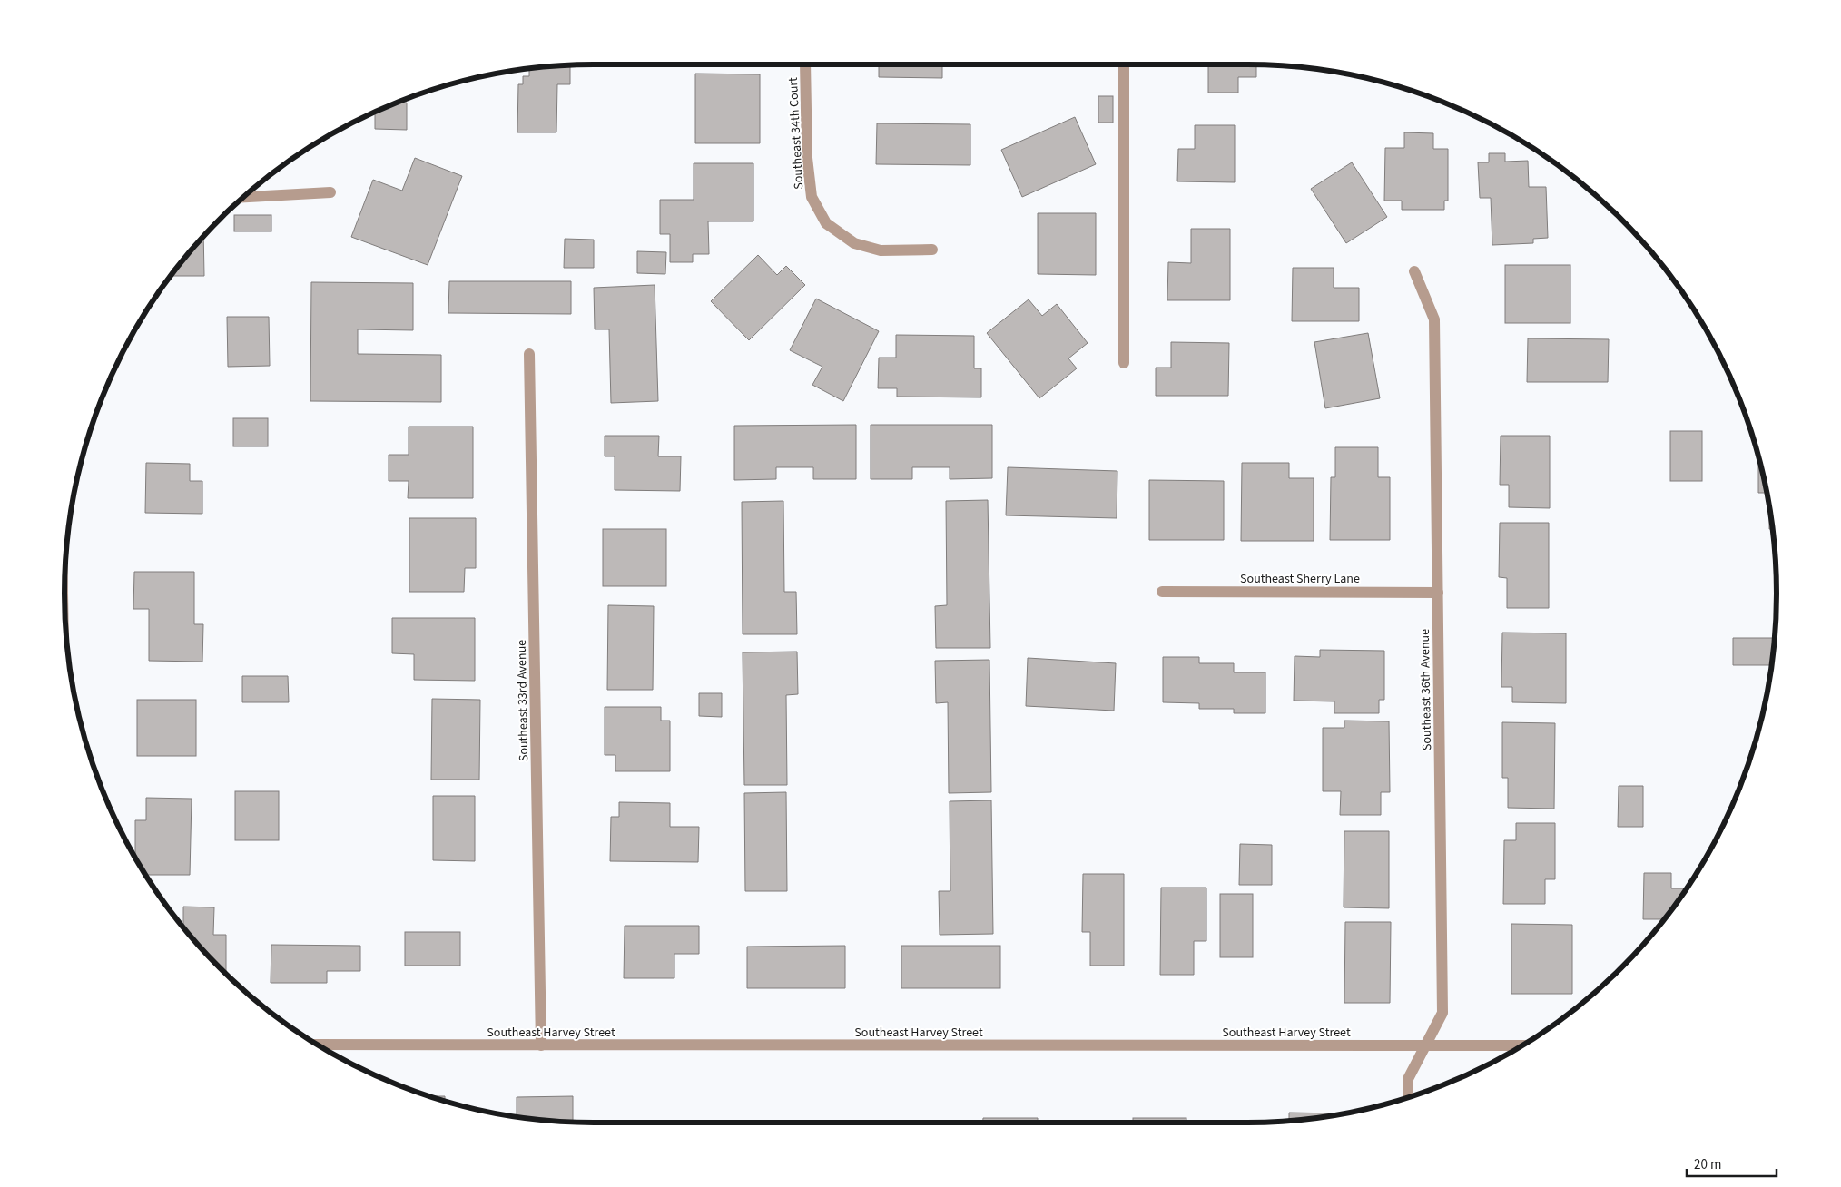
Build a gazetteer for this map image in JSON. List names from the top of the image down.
{
  "streets": {
    "street": [
      "Southeast 34th Court",
      "Southeast Sherry Lane",
      "Southeast 36th Avenue",
      "Southeast 33rd Avenue",
      "Southeast Harvey Street"
    ]
  },
  "crossings": [
    ["Southeast Sherry Lane", "Southeast 36th Avenue"],
    ["Southeast 36th Avenue", "Southeast Harvey Street"],
    ["Southeast 33rd Avenue", "Southeast Harvey Street"]
  ],
  "scale_bar": "20 m"
}
